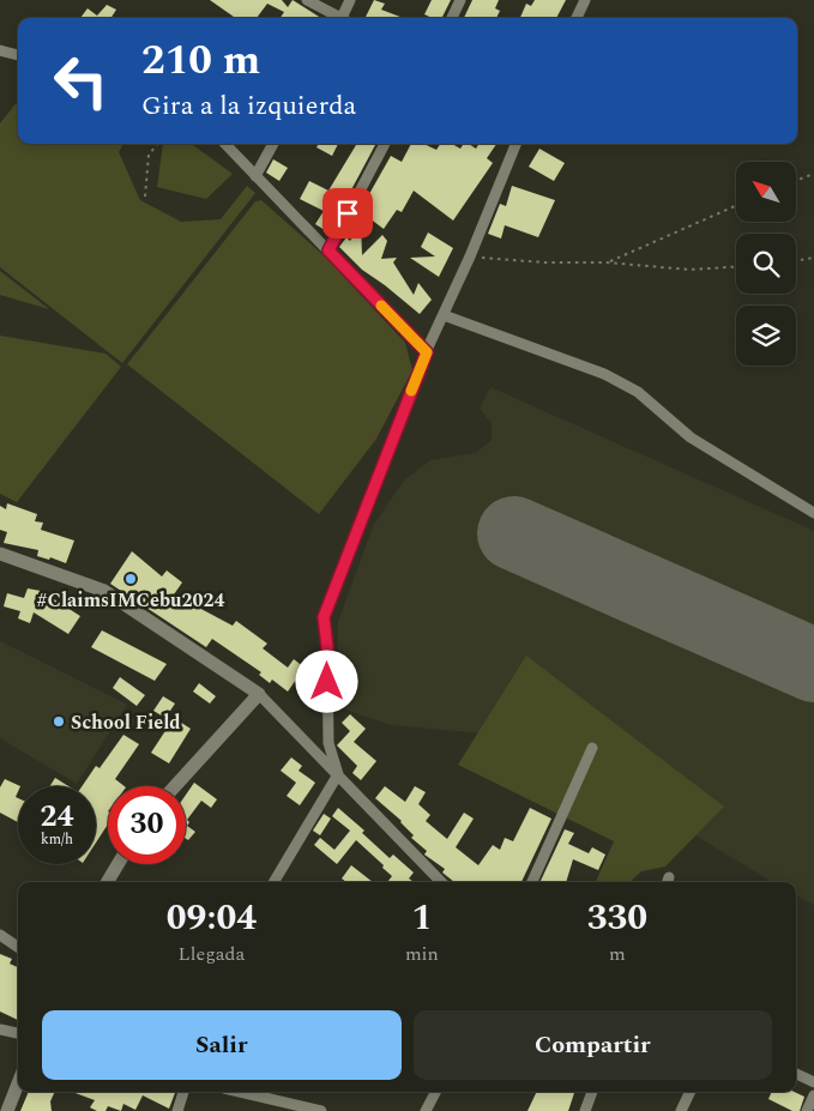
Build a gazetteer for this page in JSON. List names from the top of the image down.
{
  "places": ["#ClaimsIMCebu2024", "School Field"],
  "north": "top left",
  "page": {
    "turn": ["210 m", "Gira a la izquierda"],
    "speed": "24 km/h",
    "limit": "30",
    "eta": [
      "09:04",
      "Llegada",
      "1",
      "min",
      "330",
      "m"
    ],
    "buttons": ["Salir", "Compartir"]
  }
}
